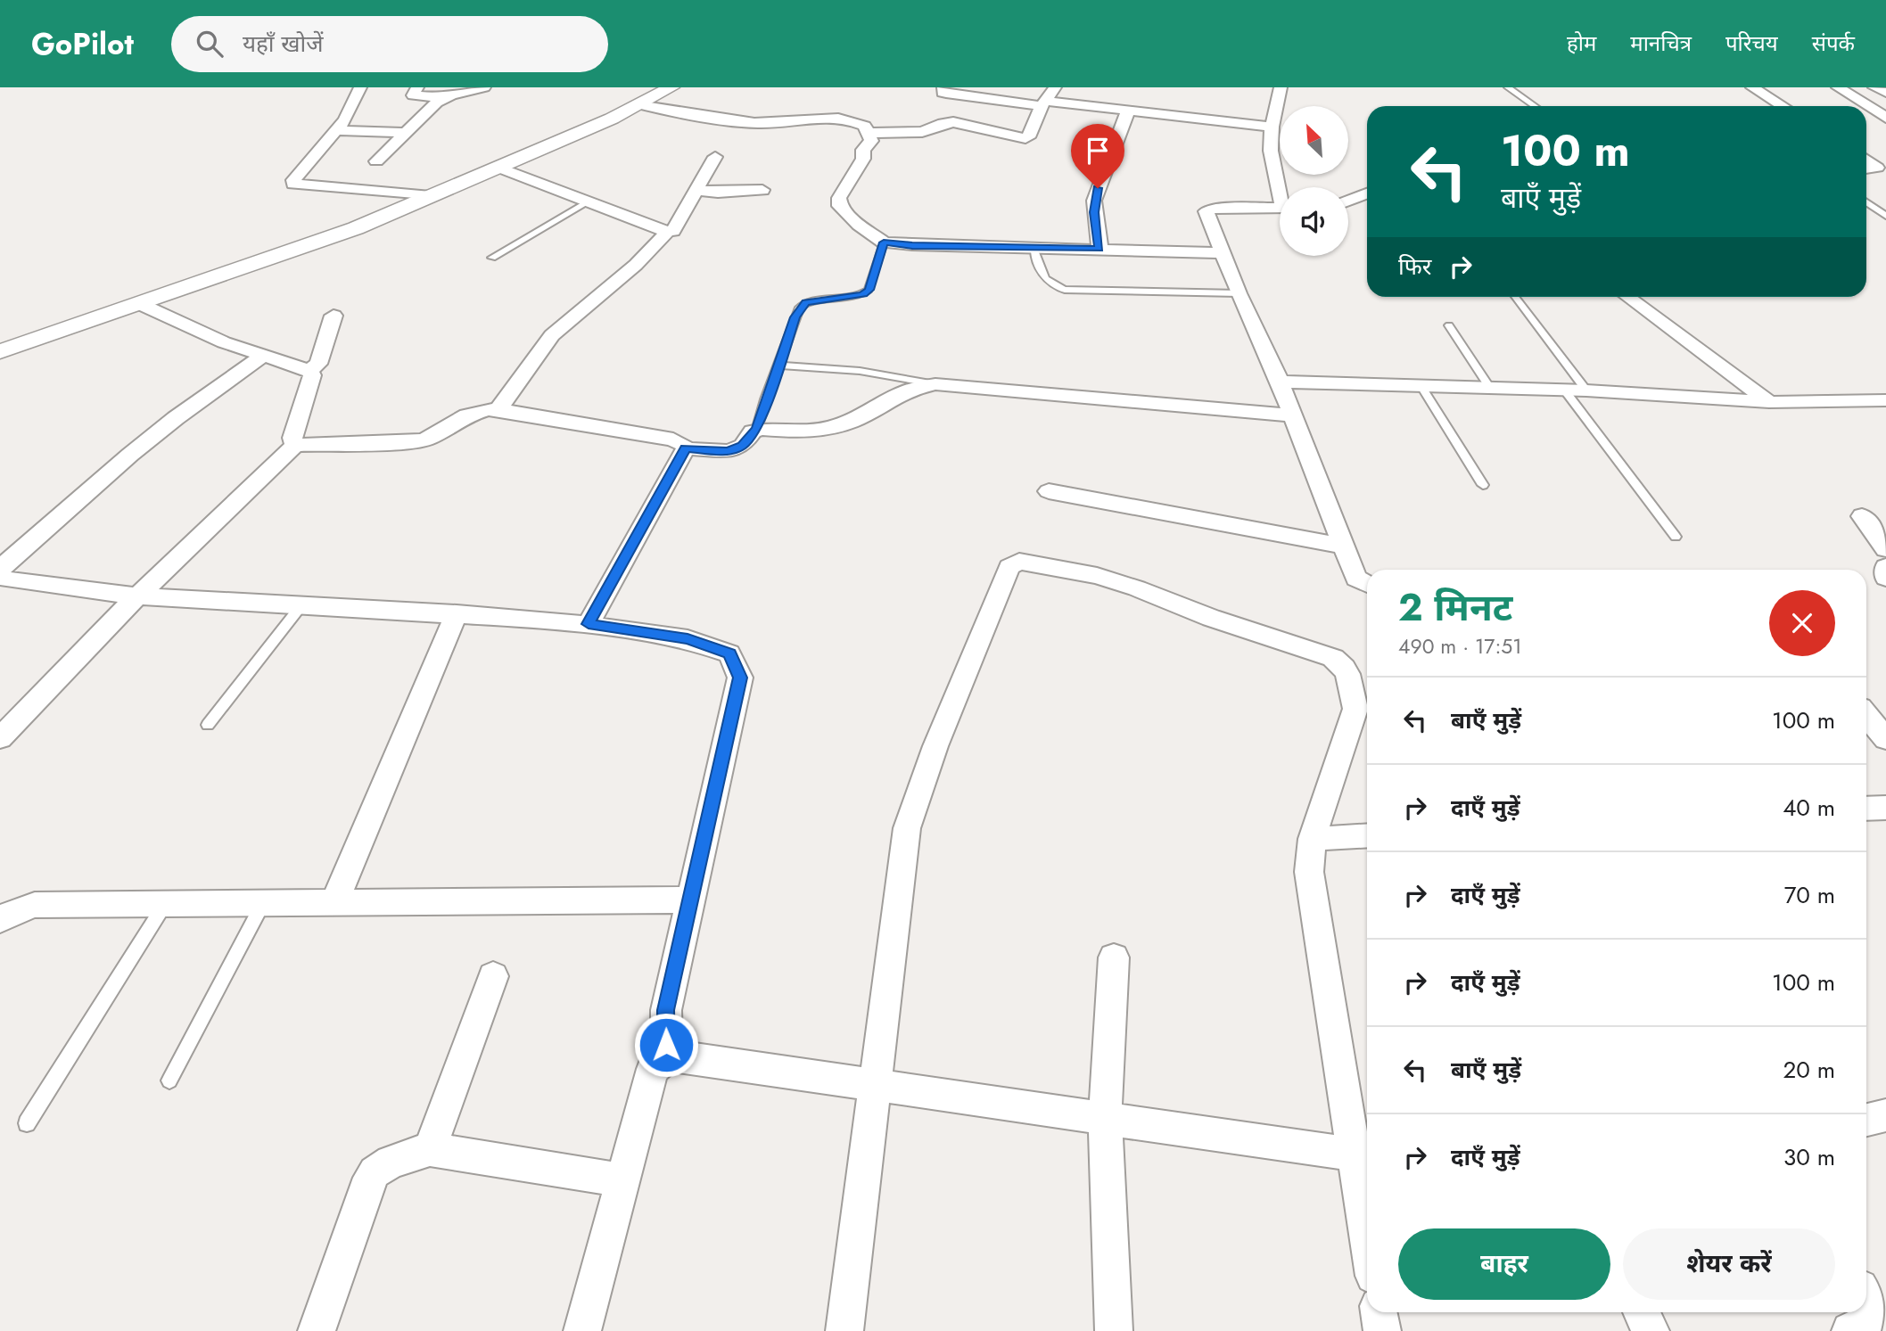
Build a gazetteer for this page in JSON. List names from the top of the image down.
{
  "north": "top left",
  "page": {
    "header": "GoPilot",
    "search": "यहाँ खोजें",
    "nav": [
      "होम",
      "मानचित्र",
      "परिचय",
      "संपर्क"
    ],
    "turn": ["100 m", "बाएँ मुड़ें"],
    "then": "फिर",
    "heading": ["2 मिनट", "490 m · 17:51"],
    "list": [
      {
        "name": "बाएँ मुड़ें",
        "value": "100 m"
      },
      {
        "name": "दाएँ मुड़ें",
        "value": "40 m"
      },
      {
        "name": "दाएँ मुड़ें",
        "value": "70 m"
      },
      {
        "name": "दाएँ मुड़ें",
        "value": "100 m"
      },
      {
        "name": "बाएँ मुड़ें",
        "value": "20 m"
      },
      {
        "name": "दाएँ मुड़ें",
        "value": "30 m"
      }
    ],
    "buttons": ["बाहर", "शेयर करें"]
  }
}
